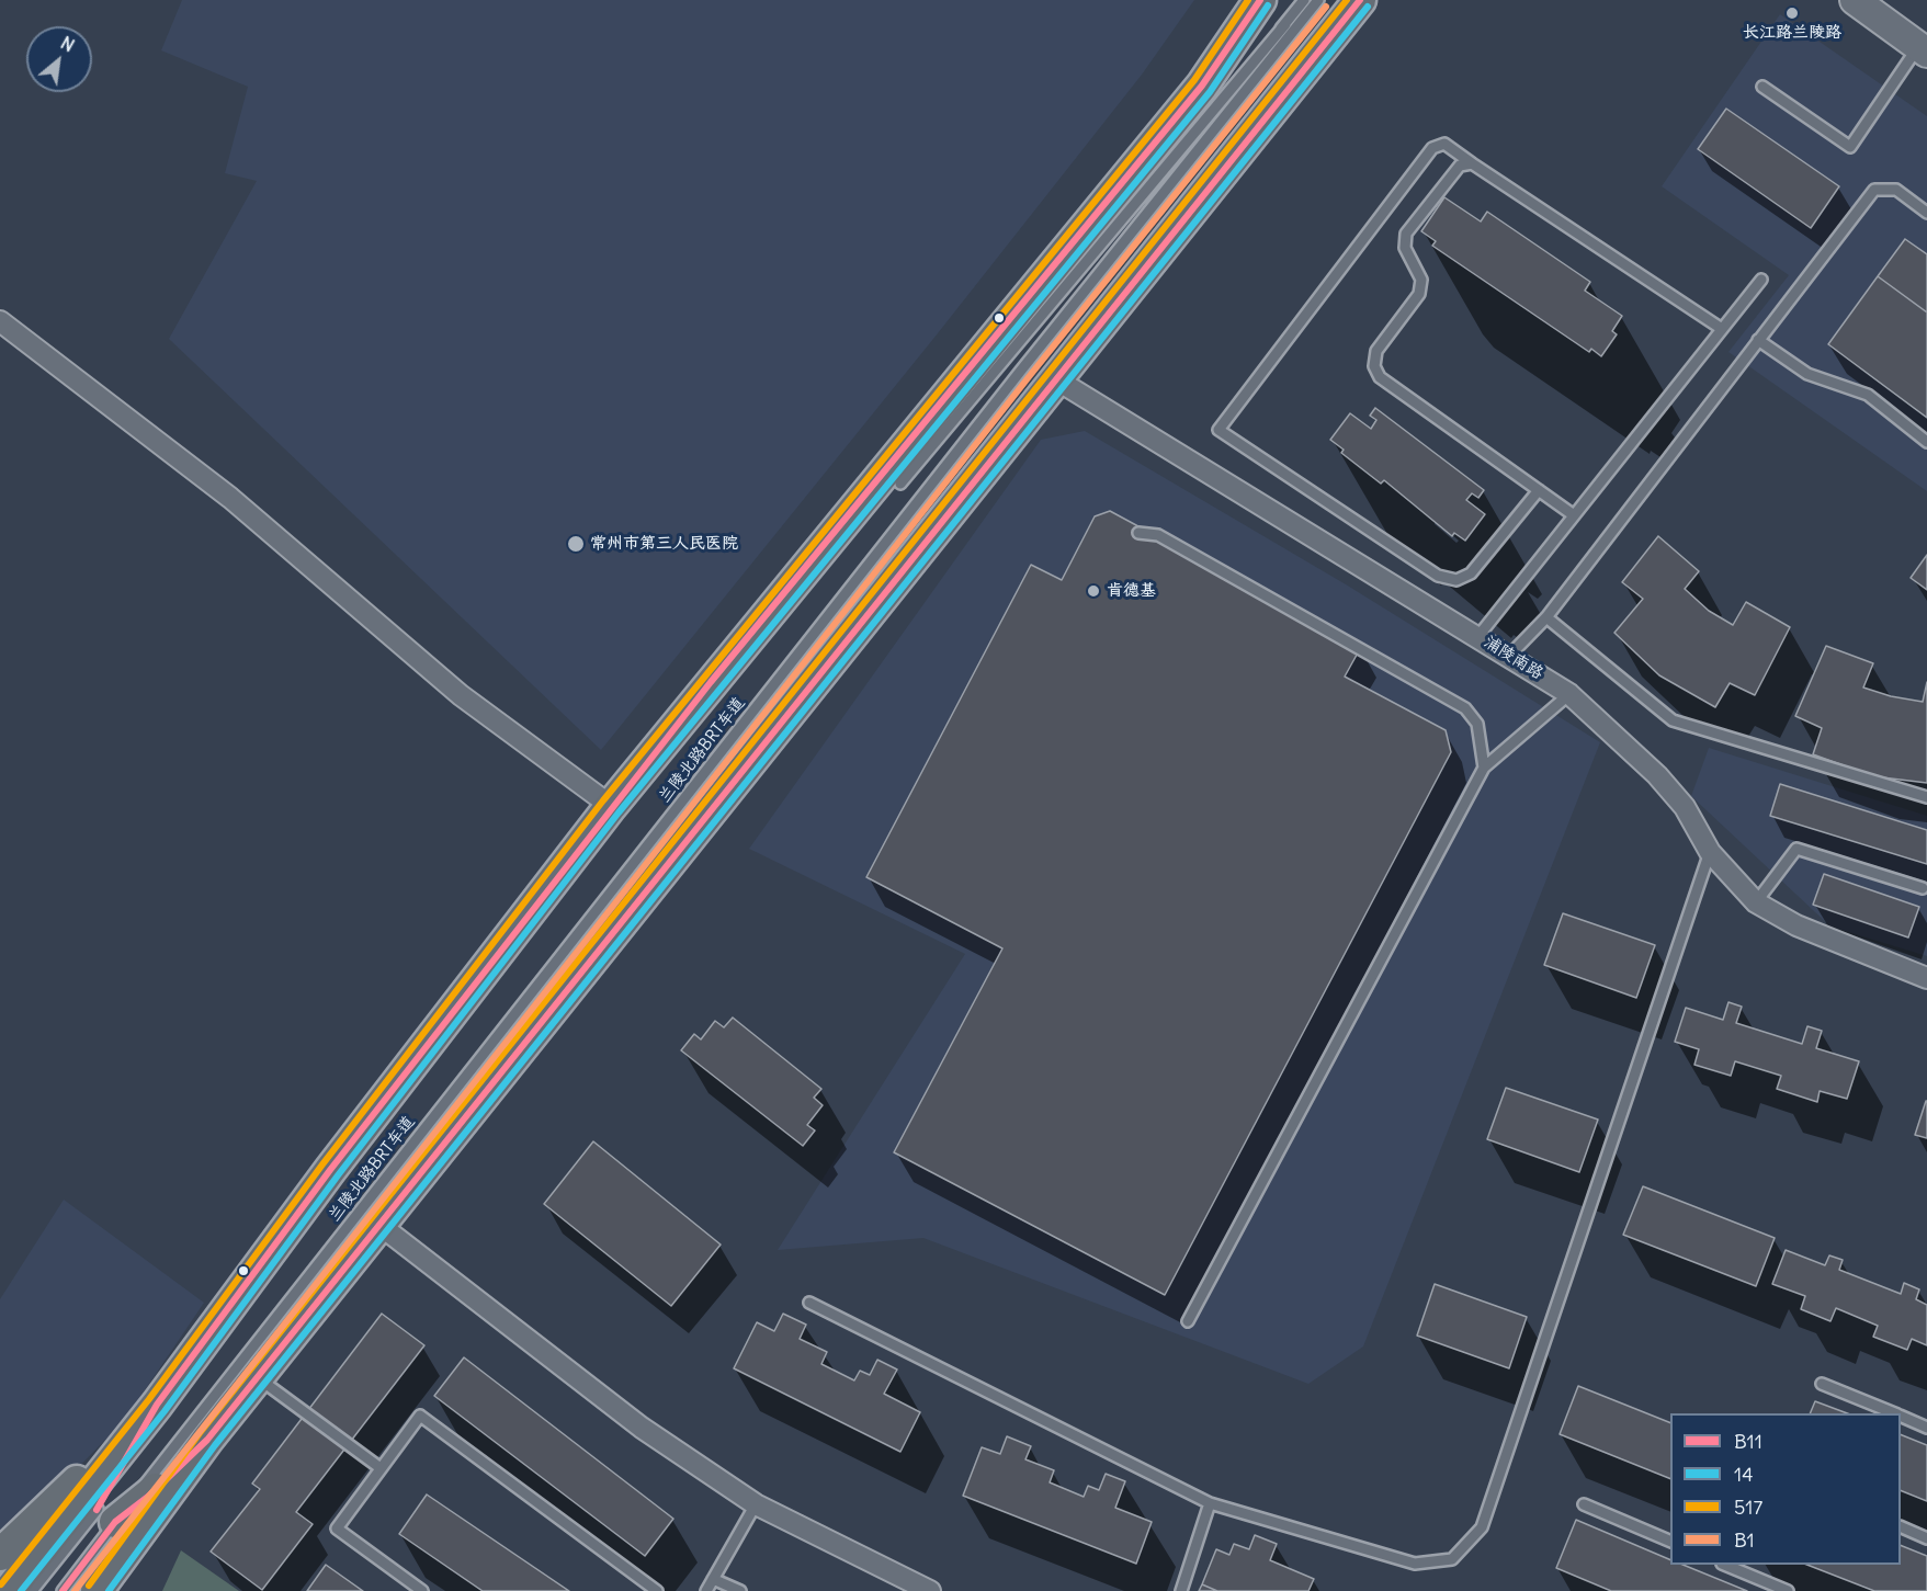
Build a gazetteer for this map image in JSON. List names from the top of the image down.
{
  "streets": {
    "street": ["浦陵南路"],
    "lane": ["兰陵北路BRT车道"]
  },
  "places": ["长江路兰陵路", "常州市第三人民医院", "肯德基"],
  "lines": [
    "transit line B11",
    "transit line 517",
    "transit line 14",
    "transit line B1"
  ],
  "legend": [
    "B11",
    "14",
    "517",
    "B1"
  ],
  "north": "top right"
}
